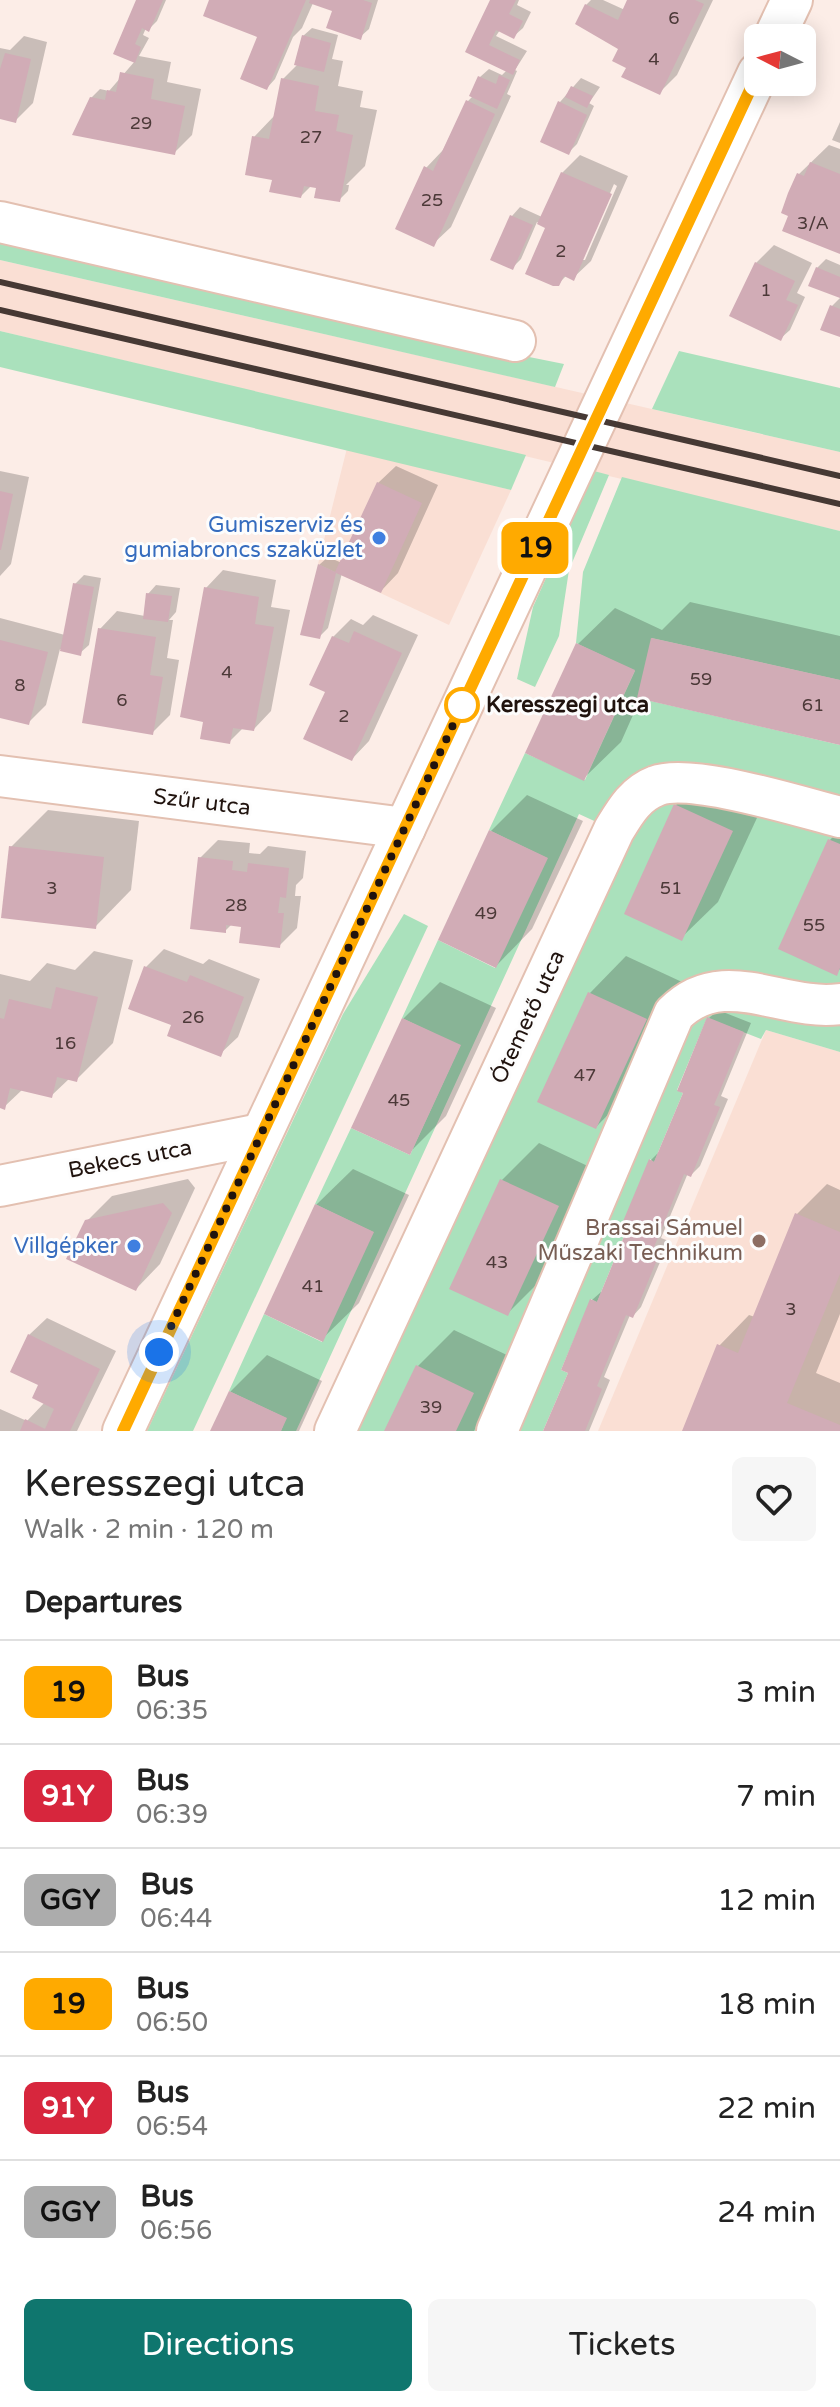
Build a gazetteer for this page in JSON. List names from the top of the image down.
{
  "streets": {
    "street": ["Szűr utca", "Ótemető utca", "Bekecs utca"]
  },
  "places": [
    "Gumiszerviz és gumiabroncs szaküzlet",
    "Keresszegi utca",
    "Brassai Sámuel Műszaki Technikum",
    "Villgépker"
  ],
  "lines": ["bus line 19"],
  "house_numbers": [
    "6",
    "4",
    "29",
    "27",
    "25",
    "3/A",
    "2",
    "1",
    "4",
    "59",
    "8",
    "6",
    "61",
    "2",
    "3",
    "51",
    "28",
    "49",
    "55",
    "26",
    "16",
    "47",
    "45",
    "43",
    "41",
    "3",
    "39"
  ],
  "north": "left",
  "page": {
    "on_map": "19",
    "heading": [
      ["Keresszegi utca", "Walk · 2 min · 120 m"],
      "Departures"
    ],
    "list": [
      {
        "mark": "19",
        "name": "Bus",
        "note": "06:35",
        "value": "3 min"
      },
      {
        "mark": "91Y",
        "name": "Bus",
        "note": "06:39",
        "value": "7 min"
      },
      {
        "mark": "GGY",
        "name": "Bus",
        "note": "06:44",
        "value": "12 min"
      },
      {
        "mark": "19",
        "name": "Bus",
        "note": "06:50",
        "value": "18 min"
      },
      {
        "mark": "91Y",
        "name": "Bus",
        "note": "06:54",
        "value": "22 min"
      },
      {
        "mark": "GGY",
        "name": "Bus",
        "note": "06:56",
        "value": "24 min"
      }
    ],
    "buttons": ["Directions", "Tickets"]
  }
}
